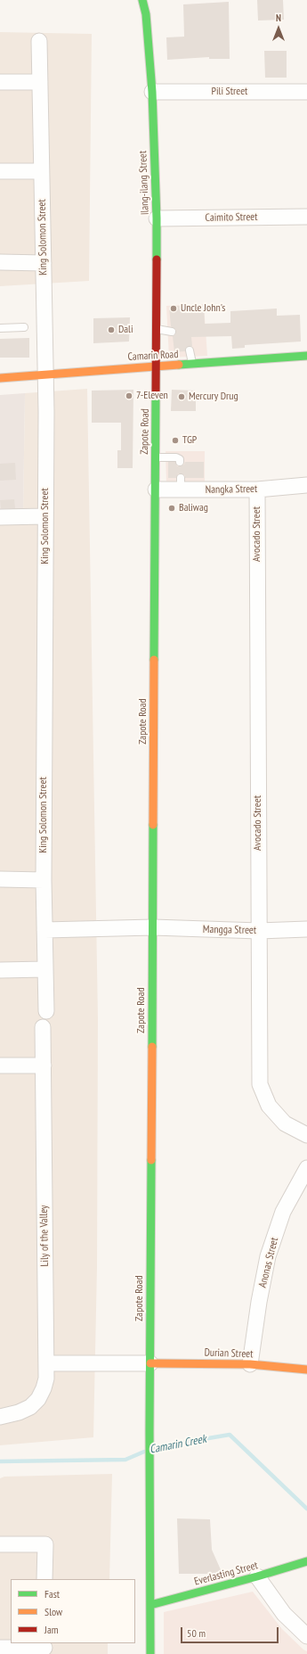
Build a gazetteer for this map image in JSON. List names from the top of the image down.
{
  "streets": {
    "main road": [
      "Ilang-ilang Street",
      "Camarin Road",
      "Zapote Road",
      "Durian Street",
      "Everlasting Street"
    ],
    "street": [
      "Pili Street",
      "Caimito Street",
      "King Solomon Street",
      "Nangka Street",
      "Avocado Street",
      "Mangga Street",
      "Lily of the Valley",
      "Anonas Street"
    ]
  },
  "crossings": [
    ["Pili Street", "Ilang-ilang Street"],
    ["Ilang-ilang Street", "Caimito Street"],
    ["Ilang-ilang Street", "Camarin Road"],
    ["Ilang-ilang Street", "Zapote Road"],
    ["King Solomon Street", "Camarin Road"],
    ["King Solomon Street", "Mangga Street"],
    ["Camarin Road", "Zapote Road"],
    ["Zapote Road", "Nangka Street"],
    ["Zapote Road", "Mangga Street"],
    ["Zapote Road", "Durian Street"],
    ["Zapote Road", "Everlasting Street"],
    ["Nangka Street", "Avocado Street"],
    ["Avocado Street", "Mangga Street"],
    ["Anonas Street", "Durian Street"]
  ],
  "water": ["Camarin Creek"],
  "places": [
    "Uncle John's",
    "Dali",
    "7-Eleven",
    "Mercury Drug",
    "TGP",
    "Baliwag"
  ],
  "legend": ["Fast", "Slow", "Jam"],
  "scale_bar": "50 m",
  "north": "top"
}
